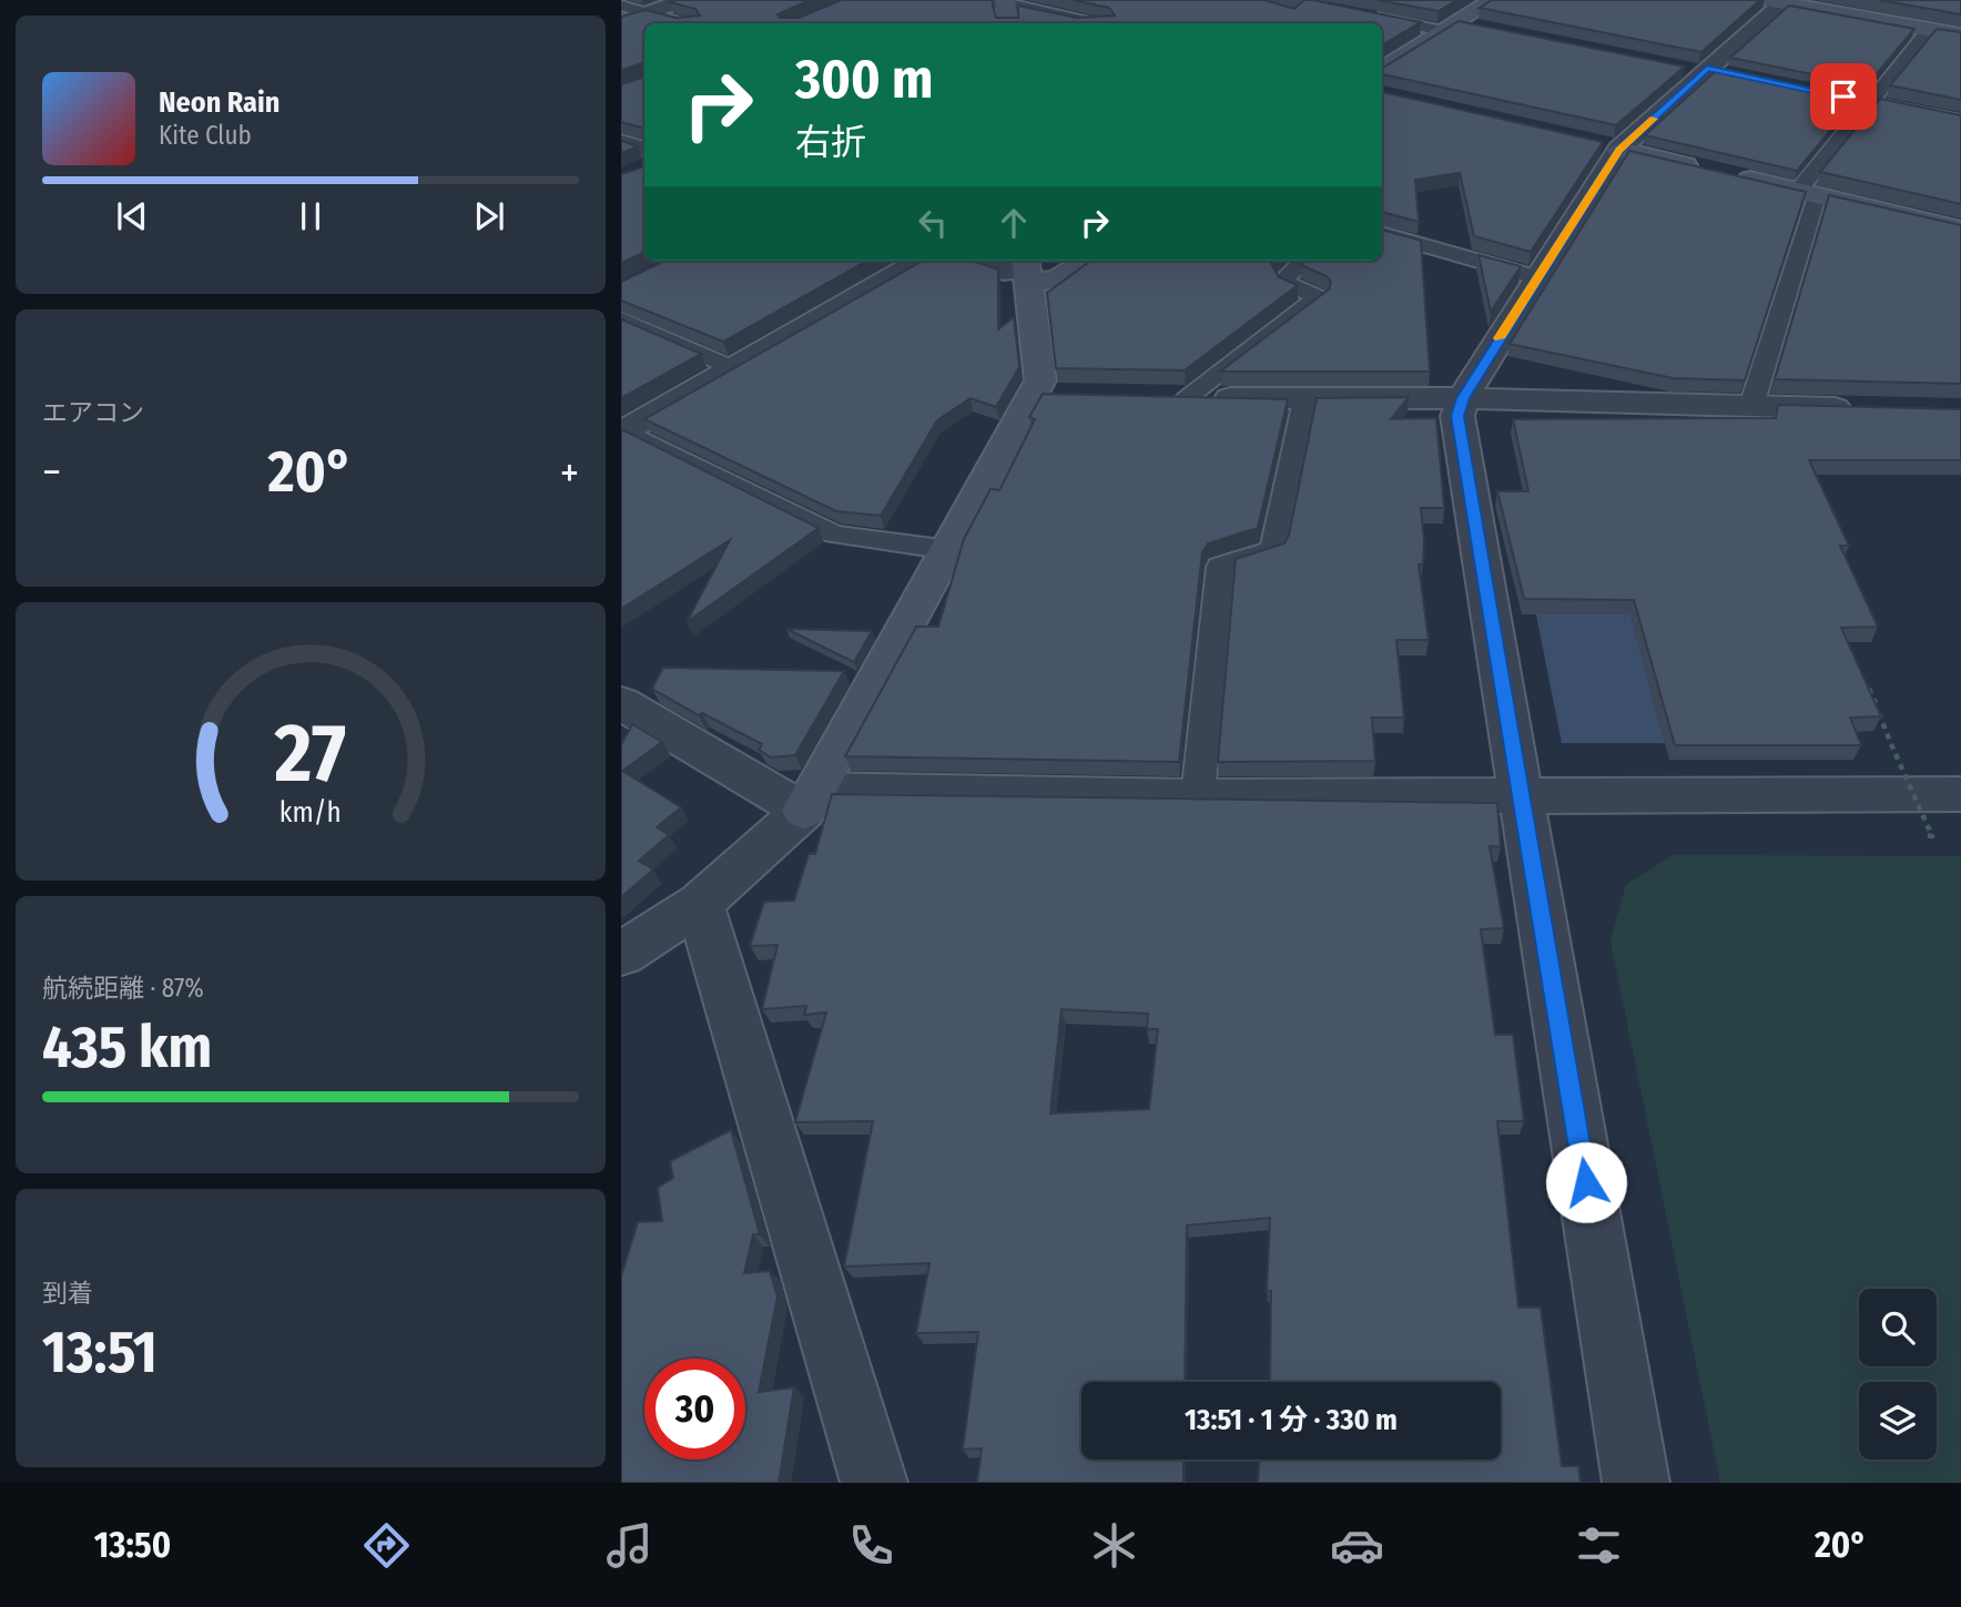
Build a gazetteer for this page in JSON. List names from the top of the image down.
{
  "page": {
    "turn": ["300 m", "右折"],
    "song": ["Neon Rain", "Kite Club"],
    "tile": [
      "エアコン",
      ["航続距離 · 87%", "435 km"],
      ["到着", "13:51"]
    ],
    "heat": ["−", "20°", "+"],
    "limit": "30",
    "trip": "13:51 · 1 分 · 330 m",
    "tabs": ["13:50", "20°"],
    "gauge": ["27", "km/h"]
  }
}
